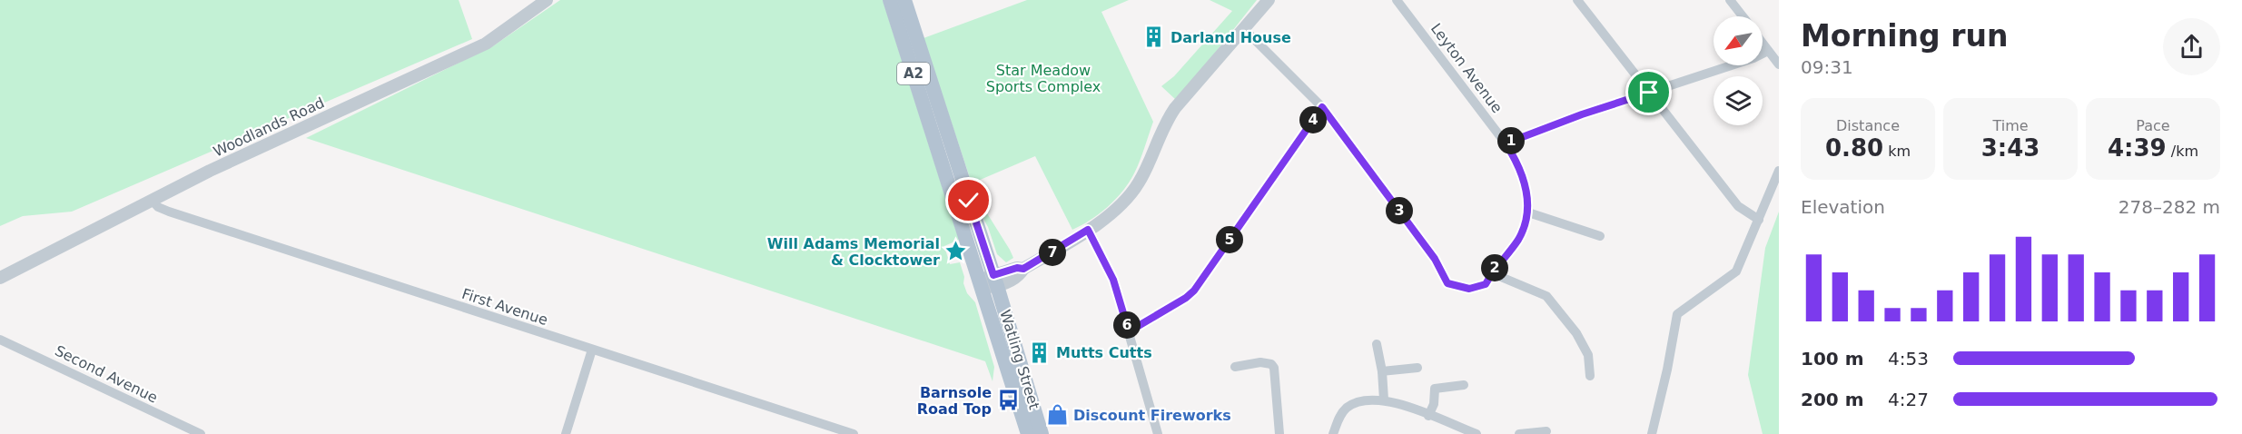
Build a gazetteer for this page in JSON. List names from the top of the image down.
{
  "streets": {
    "main road": ["A2", "Watling Street"],
    "street": [
      "Leyton Avenue",
      "Woodlands Road",
      "First Avenue",
      "Second Avenue"
    ]
  },
  "crossings": [
    ["A2", "Watling Street"],
    ["Woodlands Road", "First Avenue"]
  ],
  "parks": ["Star Meadow Sports Complex"],
  "places": {
    "building": ["Darland House", "Mutts Cutts"],
    "place": ["Will Adams Memorial & Clocktower"],
    "bus stop": ["Barnsole Road Top"],
    "shop": ["Discount Fireworks"]
  },
  "north": "bottom left",
  "page": {
    "heading": ["Morning run", "09:31"],
    "stats": [
      ["Distance", "0.80 km"],
      ["Time", "3:43"],
      ["Pace", "4:39 /km"]
    ],
    "pins": [
      "4",
      "1",
      "3",
      "5",
      "7",
      "2",
      "6"
    ],
    "chart": ["Elevation", "278–282 m"],
    "list": [
      {
        "name": "100 m",
        "note": "4:53"
      },
      {
        "name": "200 m",
        "note": "4:27"
      }
    ]
  }
}
